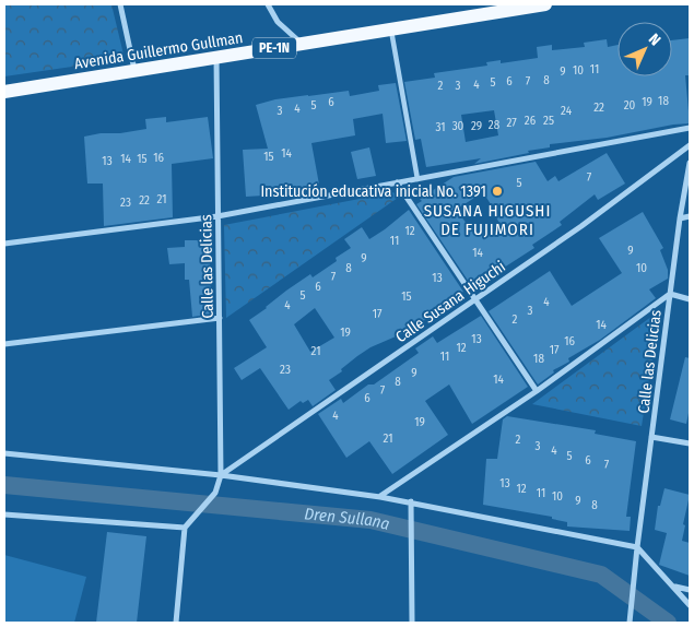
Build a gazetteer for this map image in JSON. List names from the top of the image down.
{
  "streets": {
    "main road": ["PE-1N", "Avenida Guillermo Gullman"],
    "street": ["Calle las Delicias", "Calle Susana Higuchi"]
  },
  "crossings": [
    ["Avenida Guillermo Gullman", "Calle las Delicias"],
    ["Calle las Delicias", "Calle Susana Higuchi"]
  ],
  "districts": ["SUSANA HIGUSHI DE FUJIMORI"],
  "water": ["Dren Sullana"],
  "places": ["Institución educativa inicial No. 1391"],
  "house_numbers": [
    "11",
    "10",
    "9",
    "8",
    "6",
    "7",
    "5",
    "4",
    "2",
    "3",
    "18",
    "6",
    "19",
    "5",
    "20",
    "22",
    "4",
    "3",
    "24",
    "26",
    "25",
    "27",
    "28",
    "30",
    "29",
    "31",
    "14",
    "15",
    "16",
    "14",
    "15",
    "13",
    "7",
    "5",
    "21",
    "22",
    "23",
    "12",
    "11",
    "9",
    "14",
    "9",
    "8",
    "10",
    "7",
    "13",
    "6",
    "5",
    "15",
    "4",
    "4",
    "3",
    "17",
    "2",
    "14",
    "19",
    "13",
    "16",
    "12",
    "17",
    "21",
    "11",
    "18",
    "23",
    "9",
    "14",
    "8",
    "7",
    "6",
    "4",
    "19",
    "21",
    "2",
    "3",
    "4",
    "5",
    "6",
    "7",
    "13",
    "12",
    "11",
    "10",
    "9",
    "8"
  ],
  "north": "top right"
}
